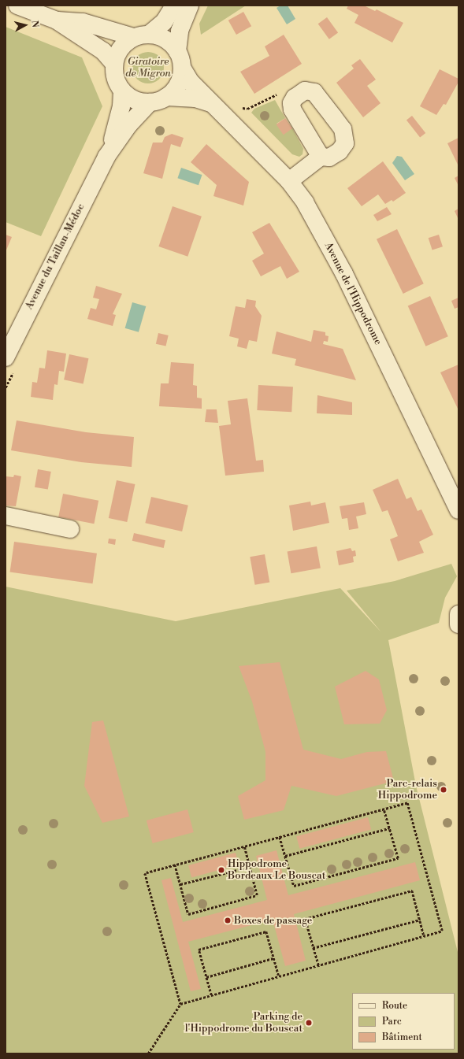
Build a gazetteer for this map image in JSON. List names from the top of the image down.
{
  "streets": {
    "street": ["Avenue du Taillan-Médoc", "Avenue de l'Hippodrome"]
  },
  "crossings": [
    ["Avenue du Taillan-Médoc", "Avenue de l'Hippodrome"]
  ],
  "parks": ["Giratoire de Migron"],
  "places": [
    "Parc-relais Hippodrome",
    "Hippodrome Bordeaux Le Bouscat",
    "Boxes de passage",
    "Parking de l'Hippodrome du Bouscat"
  ],
  "legend": ["Route", "Parc", "Bâtiment"],
  "north": "right"
}
